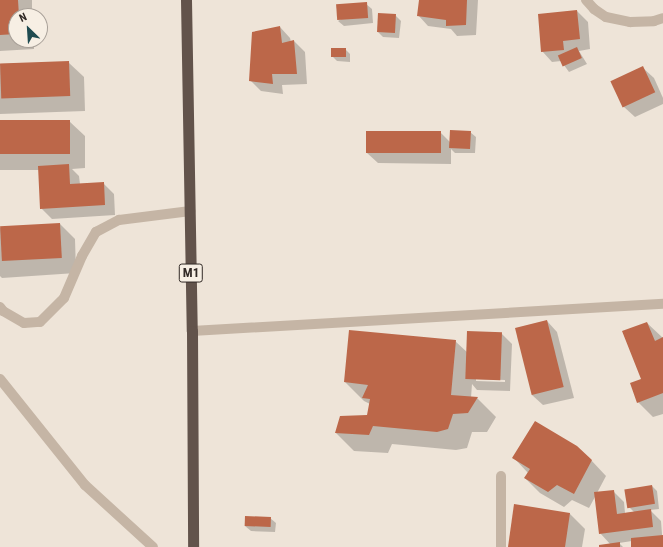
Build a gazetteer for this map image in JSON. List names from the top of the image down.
{
  "streets": {
    "highway": ["M1"]
  },
  "north": "top left"
}
